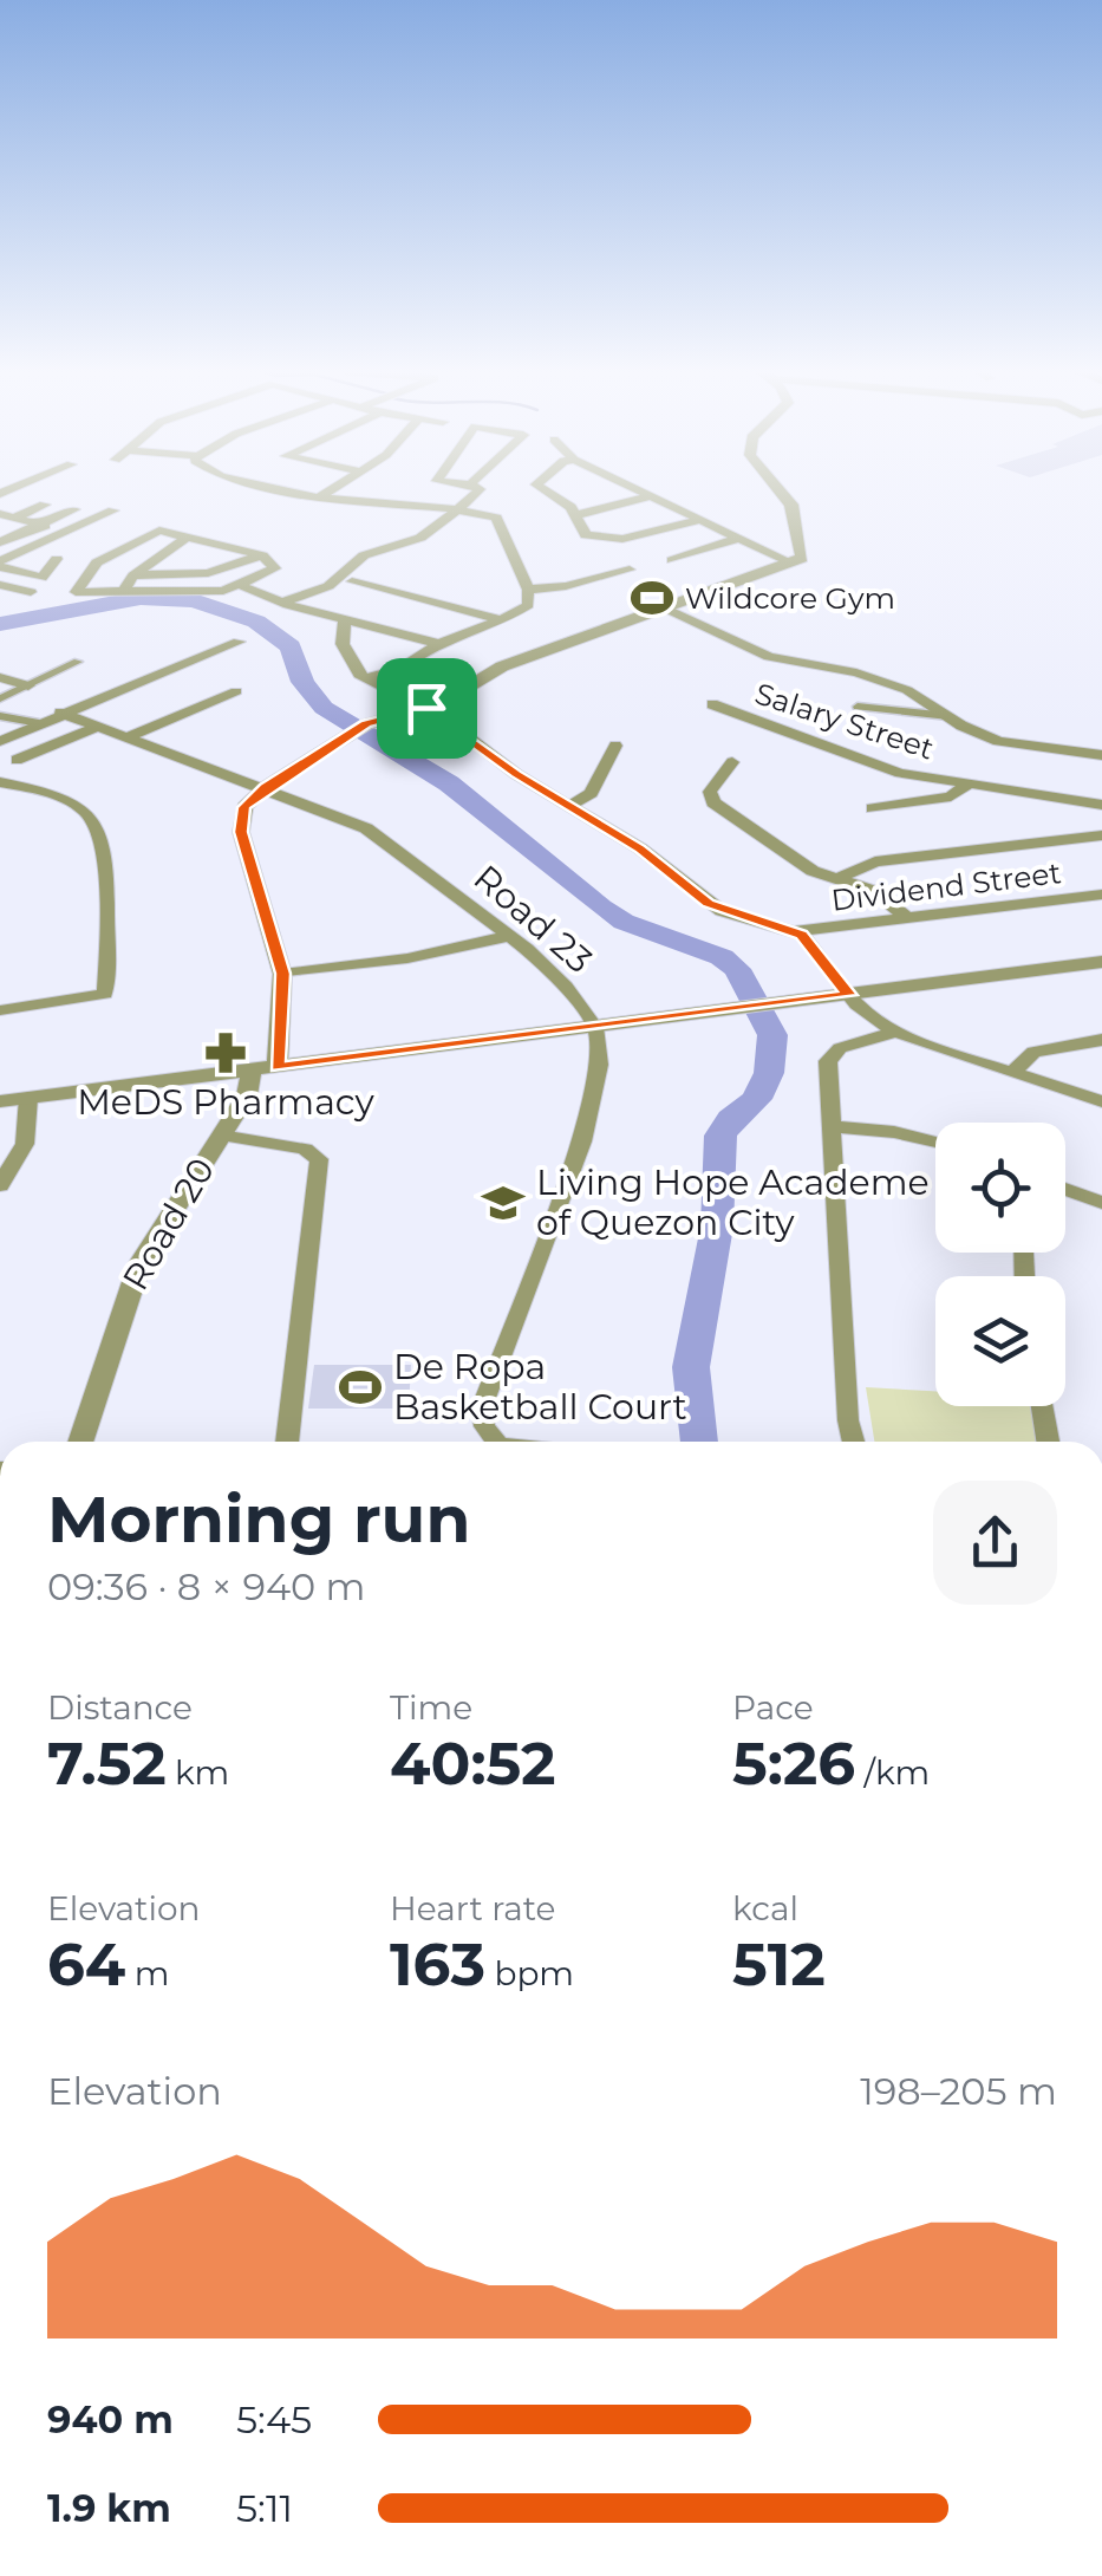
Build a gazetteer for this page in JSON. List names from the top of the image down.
{
  "streets": {
    "street": [
      "Salary Street",
      "Dividend Street",
      "Road 23",
      "Road 20"
    ]
  },
  "places": {
    "sports": ["Wildcore Gym", "De Ropa Basketball Court"],
    "pharmacy": ["MeDS Pharmacy"],
    "school or university": ["Living Hope Academe of Quezon City"]
  },
  "page": {
    "heading": ["Morning run", "09:36 · 8 × 940 m"],
    "stats": [
      ["Distance", "7.52 km"],
      ["Time", "40:52"],
      ["Pace", "5:26 /km"],
      ["Elevation", "64 m"],
      ["Heart rate", "163 bpm"],
      ["kcal", "512"]
    ],
    "chart": ["Elevation", "198–205 m"],
    "list": [
      {
        "name": "940 m",
        "note": "5:45"
      },
      {
        "name": "1.9 km",
        "note": "5:11"
      }
    ]
  }
}
